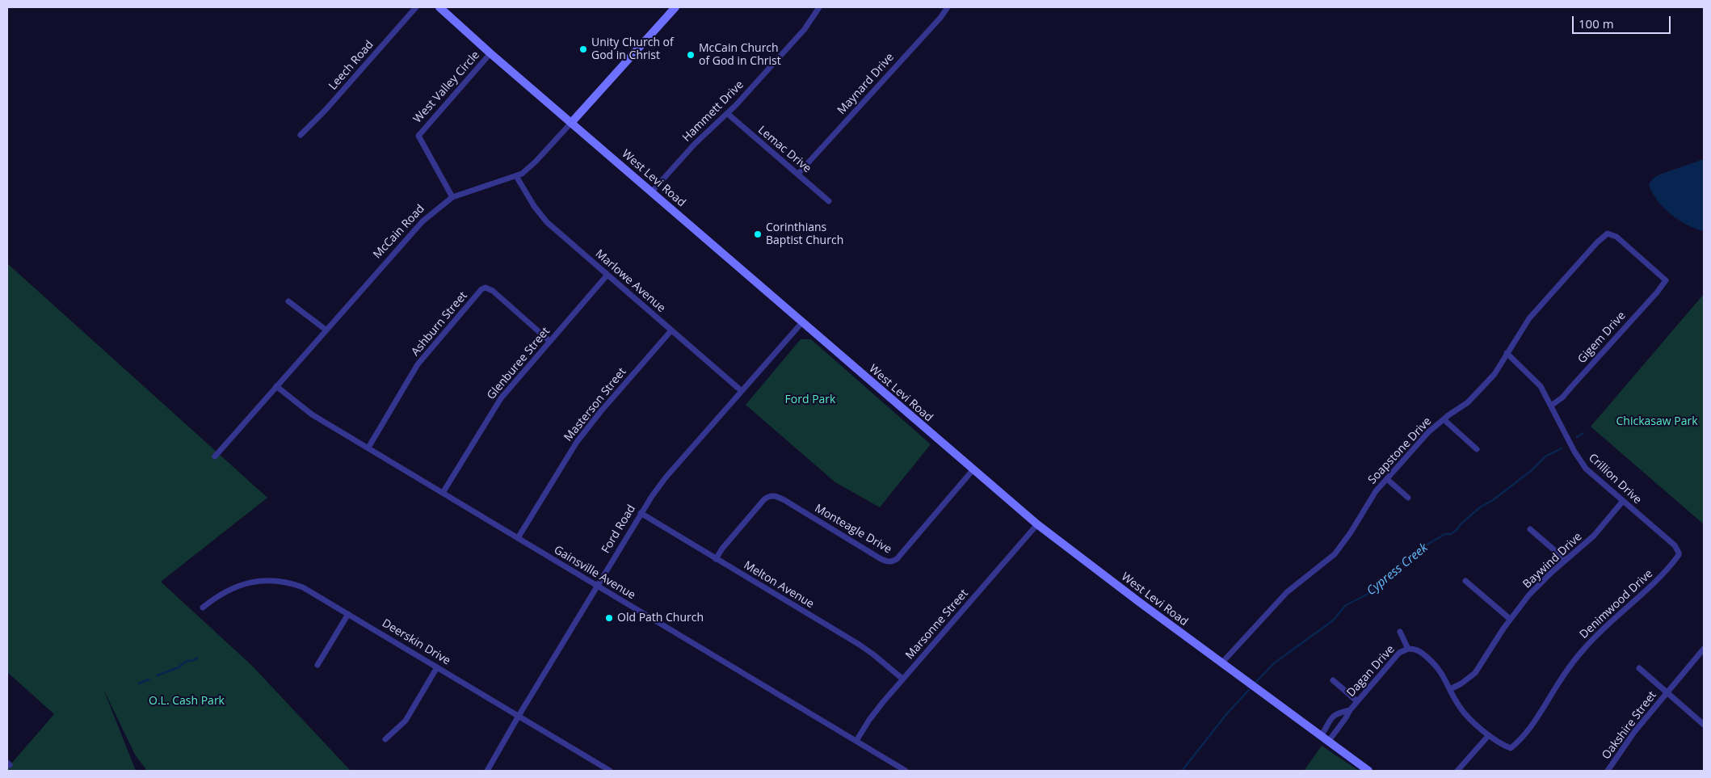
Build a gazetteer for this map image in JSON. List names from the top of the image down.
{
  "streets": {
    "street": [
      "Leech Road",
      "Maynard Drive",
      "West Valley Circle",
      "Hammett Drive",
      "Lemac Drive",
      "West Levi Road",
      "McCain Road",
      "Marlowe Avenue",
      "Ashburn Street",
      "Gigem Drive",
      "Glenburee Street",
      "Masterson Street",
      "Soapstone Drive",
      "Crillion Drive",
      "Ford Road",
      "Monteagle Drive",
      "Baywind Drive",
      "Gainsville Avenue",
      "Melton Avenue",
      "Denimwood Drive",
      "Marsonne Street",
      "Deerskin Drive",
      "Dagan Drive",
      "Oakshire Street"
    ]
  },
  "crossings": [
    ["Maynard Drive", "Lemac Drive"],
    ["West Valley Circle", "West Levi Road"],
    ["West Valley Circle", "McCain Road"],
    ["Hammett Drive", "Lemac Drive"],
    ["Hammett Drive", "West Levi Road"],
    ["West Levi Road", "McCain Road"],
    ["West Levi Road", "Soapstone Drive"],
    ["West Levi Road", "Ford Road"],
    ["West Levi Road", "Monteagle Drive"],
    ["West Levi Road", "Marsonne Street"],
    ["West Levi Road", "Dagan Drive"],
    ["McCain Road", "Marlowe Avenue"],
    ["McCain Road", "Gainsville Avenue"],
    ["Marlowe Avenue", "Glenburee Street"],
    ["Marlowe Avenue", "Masterson Street"],
    ["Marlowe Avenue", "Ford Road"],
    ["Ashburn Street", "Glenburee Street"],
    ["Ashburn Street", "Gainsville Avenue"],
    ["Gigem Drive", "Soapstone Drive"],
    ["Gigem Drive", "Crillion Drive"],
    ["Glenburee Street", "Gainsville Avenue"],
    ["Masterson Street", "Gainsville Avenue"],
    ["Soapstone Drive", "Crillion Drive"],
    ["Crillion Drive", "Baywind Drive"],
    ["Crillion Drive", "Denimwood Drive"],
    ["Ford Road", "Gainsville Avenue"],
    ["Ford Road", "Melton Avenue"],
    ["Ford Road", "Deerskin Drive"],
    ["Monteagle Drive", "Melton Avenue"],
    ["Gainsville Avenue", "Marsonne Street"],
    ["Melton Avenue", "Marsonne Street"]
  ],
  "water": ["Cypress Creek"],
  "parks": ["Ford Park", "Chickasaw Park", "O.L. Cash Park"],
  "places": [
    "Unity Church of God in Christ",
    "McCain Church of God in Christ",
    "Corinthians Baptist Church",
    "Old Path Church"
  ],
  "scale_bar": "100 m"
}
